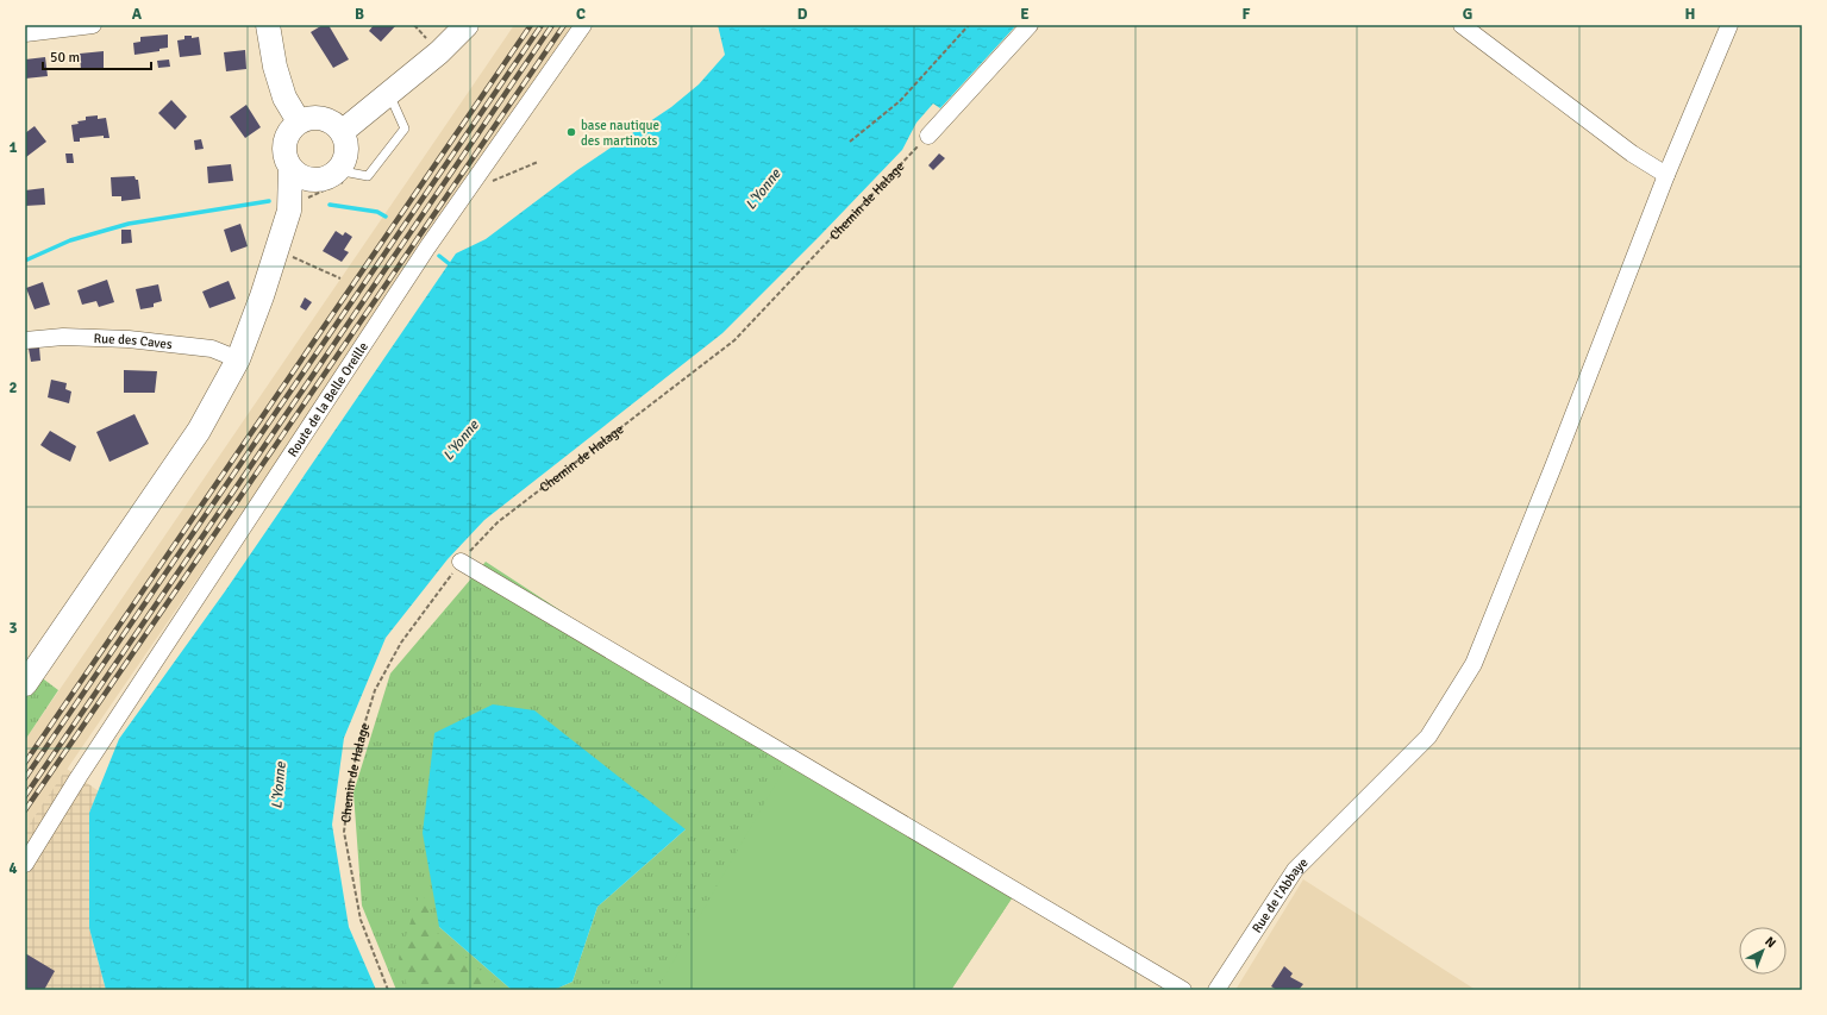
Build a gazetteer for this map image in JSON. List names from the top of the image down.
{
  "streets": {
    "street": ["Rue des Caves", "Route de la Belle Oreille", "Rue de l'Abbaye"],
    "path": ["Chemin de Halage"]
  },
  "water": ["L'Yonne"],
  "places": ["base nautique des martinots"],
  "scale_bar": "50 m",
  "north": "top right",
  "grid": {
    "columns": [
      "A",
      "B",
      "C",
      "D",
      "E",
      "F",
      "G",
      "H"
    ],
    "rows": [
      "1",
      "2",
      "3",
      "4"
    ]
  }
}
